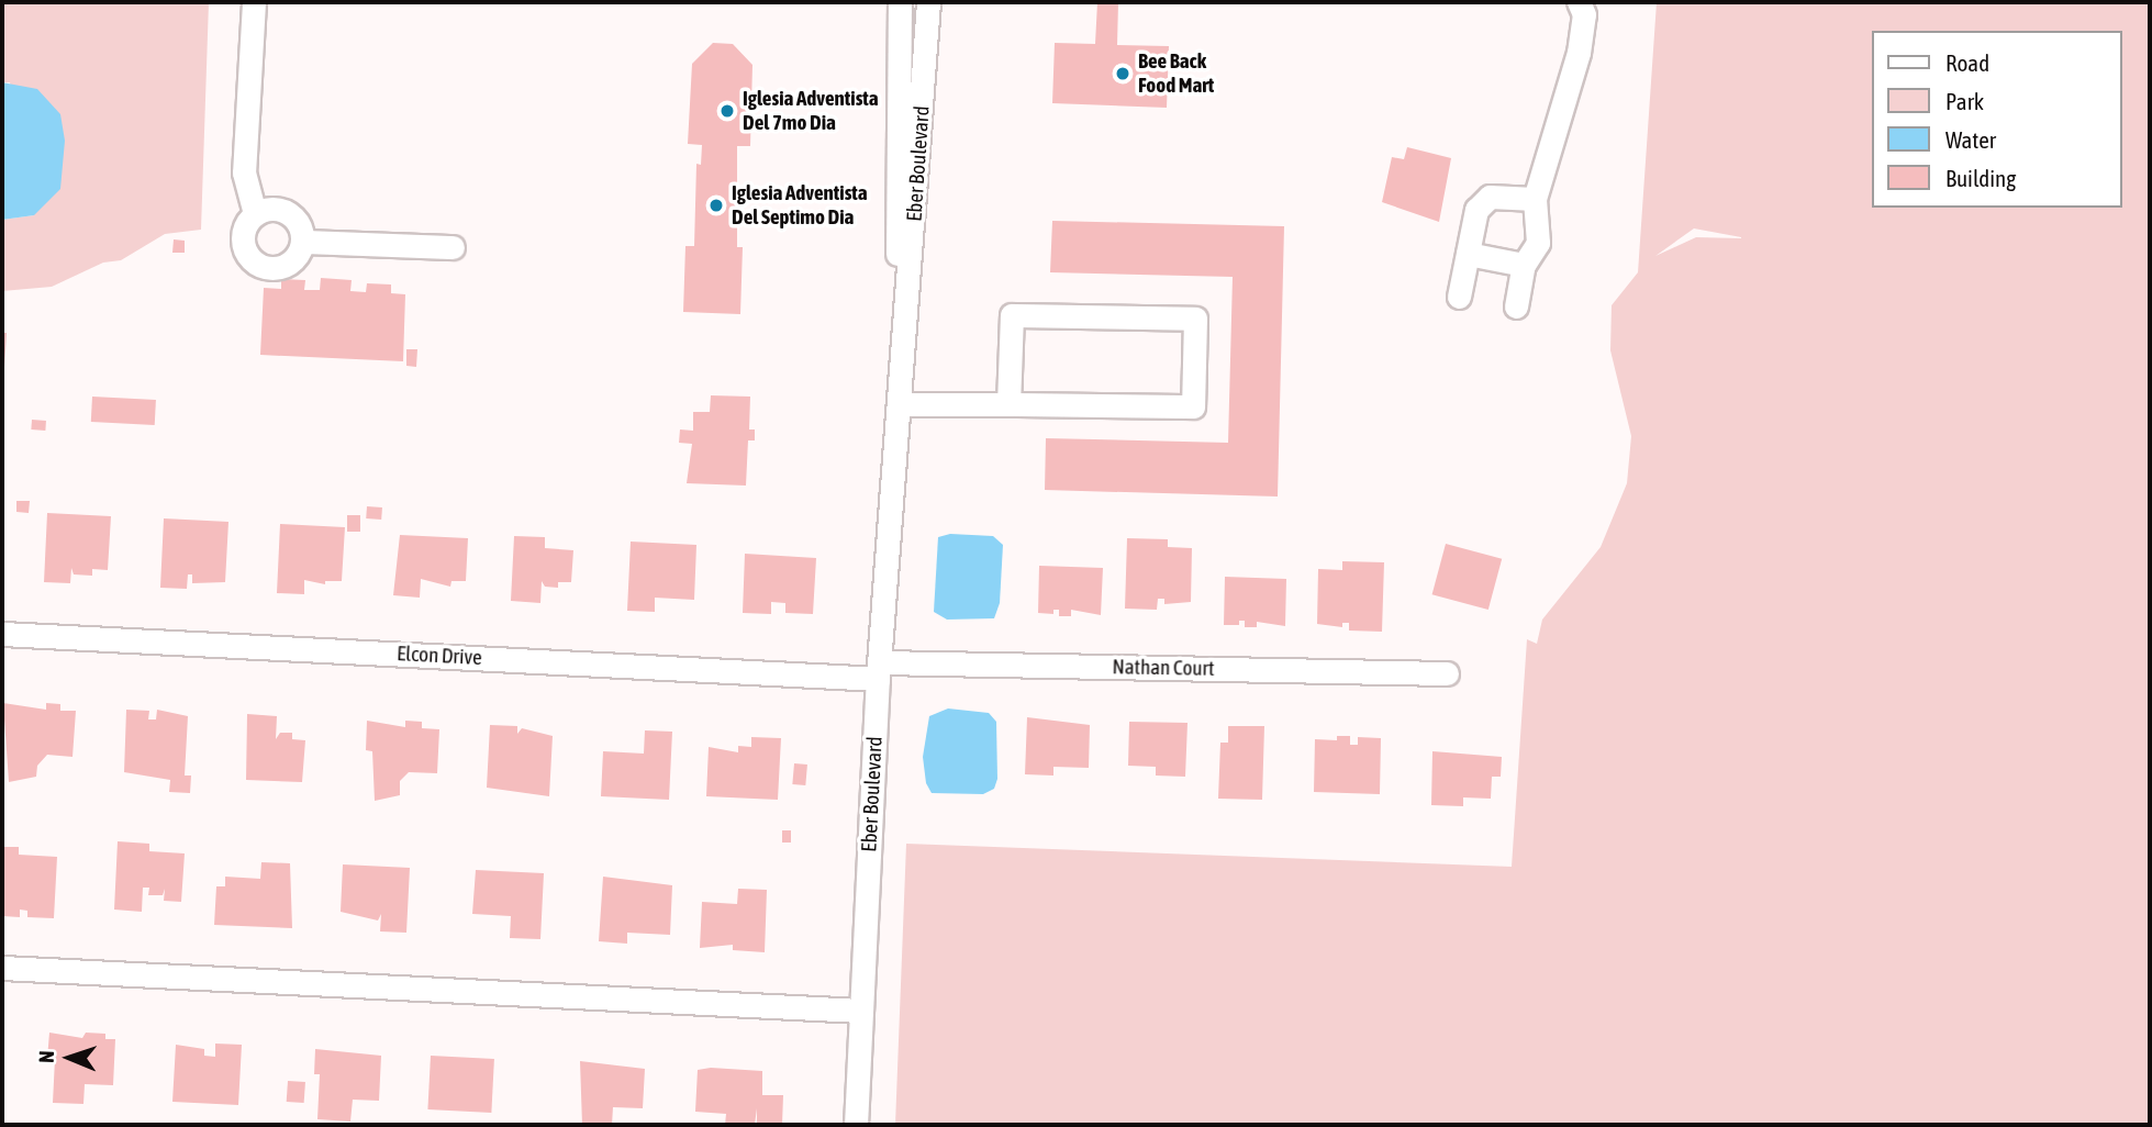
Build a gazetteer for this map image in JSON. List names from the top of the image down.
{
  "streets": {
    "street": ["Eber Boulevard", "Elcon Drive", "Nathan Court"]
  },
  "crossings": [
    ["Eber Boulevard", "Elcon Drive"],
    ["Eber Boulevard", "Nathan Court"],
    ["Elcon Drive", "Nathan Court"]
  ],
  "places": ["Bee Back Food Mart", "Iglesia Adventista Del 7mo Dia", "Iglesia Adventista Del Septimo Dia"],
  "legend": [
    "Road",
    "Park",
    "Water",
    "Building"
  ],
  "north": "left"
}
